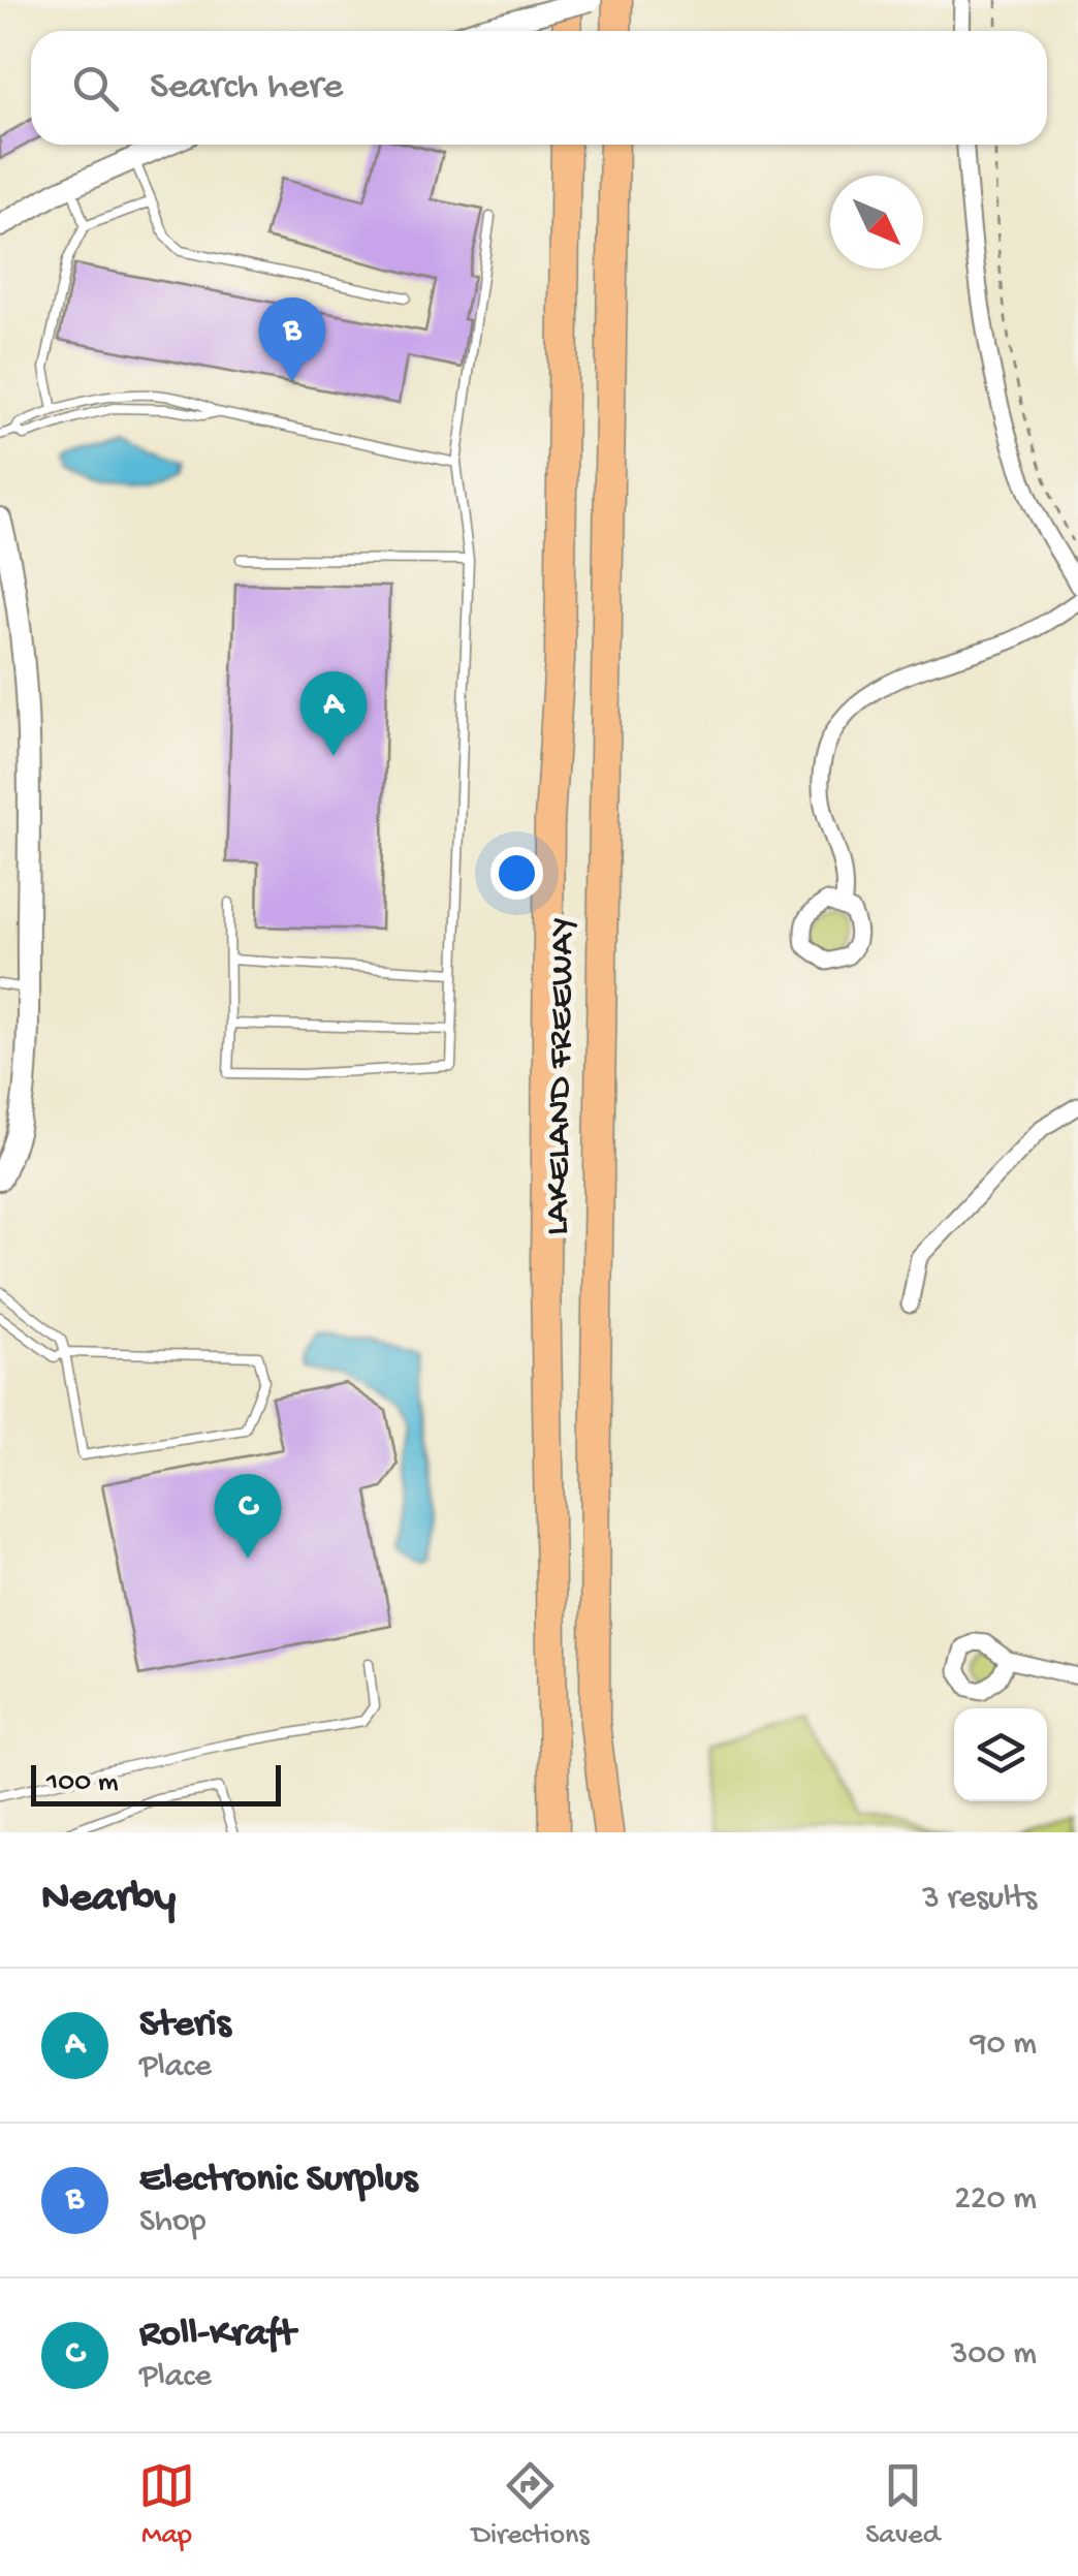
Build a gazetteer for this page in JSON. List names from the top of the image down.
{
  "streets": {
    "highway": ["LAKELAND FREEWAY"]
  },
  "scale_bar": "100 m",
  "north": "bottom right",
  "page": {
    "search": "Search here",
    "pins": ["B", "A", "C"],
    "scale": "100 m",
    "heading": ["Nearby", "3 results"],
    "list": [
      {
        "mark": "A",
        "name": "Steris",
        "note": "Place",
        "value": "90 m"
      },
      {
        "mark": "B",
        "name": "Electronic Surplus",
        "note": "Shop",
        "value": "220 m"
      },
      {
        "mark": "C",
        "name": "Roll-Kraft",
        "note": "Place",
        "value": "300 m"
      }
    ],
    "nav": ["Map", "Directions", "Saved"]
  }
}
